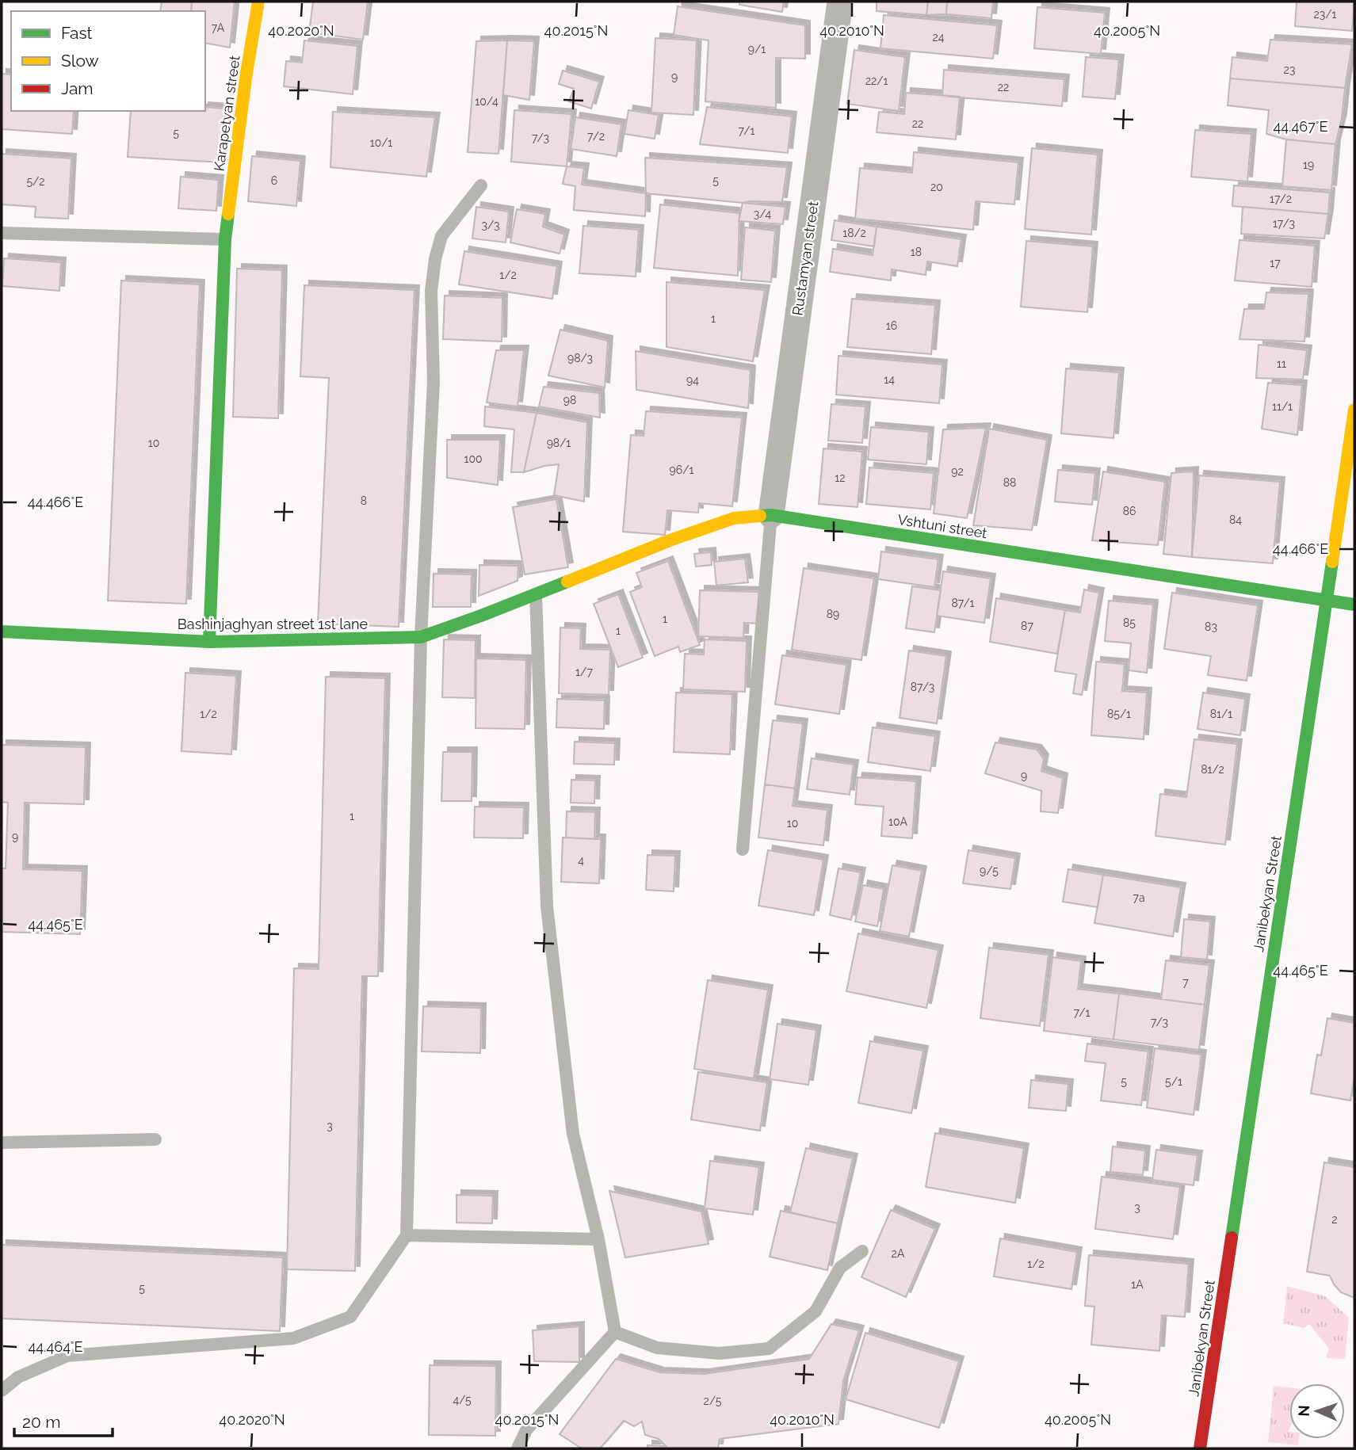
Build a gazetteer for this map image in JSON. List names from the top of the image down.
{
  "streets": {
    "street": [
      "Karapetyan street",
      "Rustamyan street",
      "Vshtuni street",
      "Bashinjaghyan street 1st lane",
      "Janibekyan Street"
    ]
  },
  "crossings": [
    ["Karapetyan street", "Bashinjaghyan street 1st lane"],
    ["Rustamyan street", "Vshtuni street"],
    ["Vshtuni street", "Bashinjaghyan street 1st lane"],
    ["Vshtuni street", "Janibekyan Street"]
  ],
  "house_numbers": [
    "23/1",
    "7A",
    "24",
    "9/1",
    "23",
    "9",
    "22/1",
    "22",
    "10/4",
    "22",
    "7/1",
    "5",
    "7/2",
    "7/3",
    "10/1",
    "19",
    "6",
    "5",
    "5/2",
    "20",
    "17/2",
    "3/4",
    "17/3",
    "3/3",
    "18/2",
    "18",
    "17",
    "1/2",
    "1",
    "16",
    "98/3",
    "11",
    "14",
    "94",
    "98",
    "11/1",
    "10",
    "98/1",
    "100",
    "96/1",
    "92",
    "12",
    "88",
    "8",
    "86",
    "84",
    "87/1",
    "89",
    "1",
    "85",
    "87",
    "83",
    "1",
    "1/7",
    "87/3",
    "1/2",
    "85/1",
    "81/1",
    "81/2",
    "9",
    "1",
    "10A",
    "10",
    "9",
    "4",
    "9/5",
    "7a",
    "7",
    "7/1",
    "7/3",
    "5",
    "5/1",
    "3",
    "3",
    "2",
    "2A",
    "1/2",
    "1A",
    "5",
    "4/5",
    "2/5"
  ],
  "legend": ["Fast", "Slow", "Jam"],
  "scale_bar": "20 m",
  "north": "left",
  "coordinates": [
    "40.2020°N",
    "40.2015°N",
    "40.2010°N",
    "40.2005°N",
    "44.467°E",
    "44.466°E",
    "44.465°E",
    "44.464°E"
  ]
}
